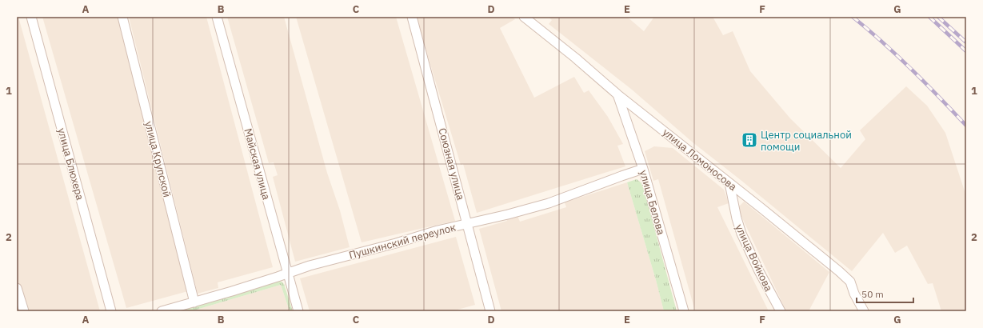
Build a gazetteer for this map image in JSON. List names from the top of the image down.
{
  "streets": {
    "street": [
      "улица Крупской",
      "улица Ломоносова",
      "улица Блюхера",
      "Майская улица",
      "Союзная улица",
      "улица Белова",
      "Пушкинский переулок",
      "улица Войкова"
    ]
  },
  "crossings": [
    ["улица Крупской", "Пушкинский переулок"],
    ["улица Ломоносова", "улица Белова"],
    ["улица Ломоносова", "улица Войкова"],
    ["Майская улица", "Пушкинский переулок"],
    ["Союзная улица", "Пушкинский переулок"],
    ["улица Белова", "Пушкинский переулок"]
  ],
  "places": {
    "building": ["Центр социальной помощи"]
  },
  "scale_bar": "50 m",
  "grid": {
    "columns": [
      "A",
      "B",
      "C",
      "D",
      "E",
      "F",
      "G"
    ],
    "rows": ["1", "2"]
  }
}
